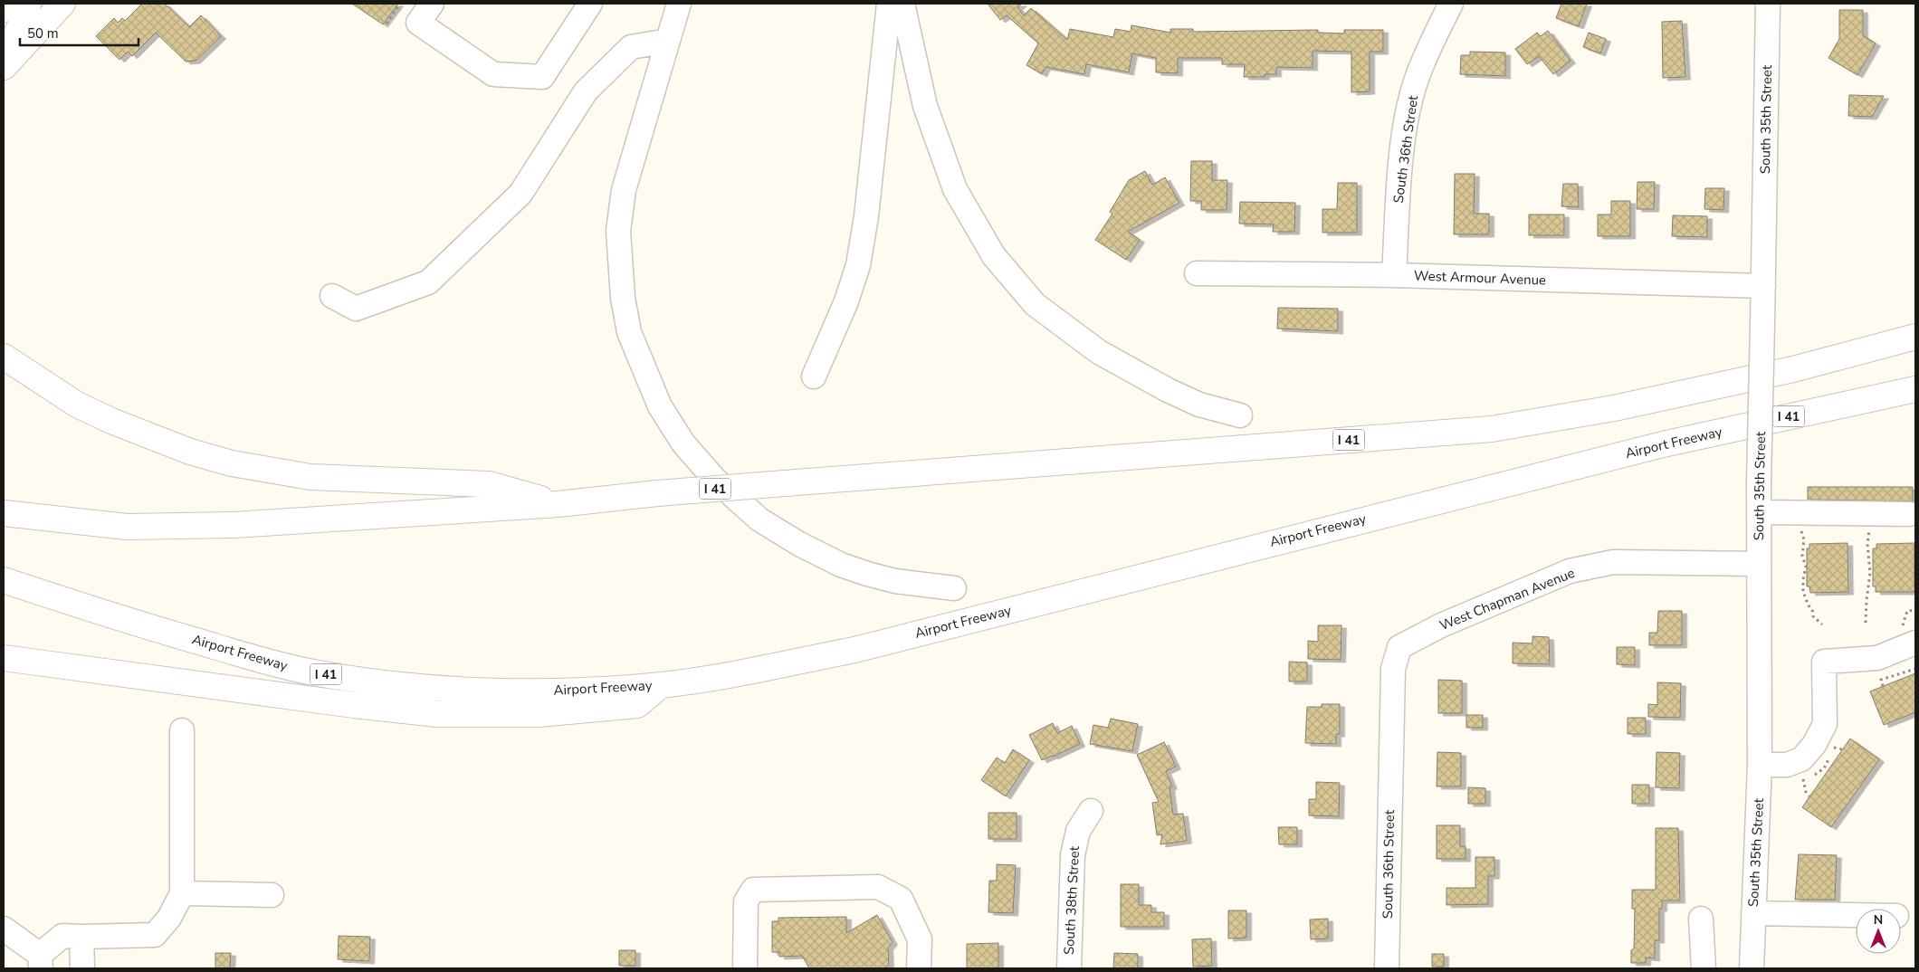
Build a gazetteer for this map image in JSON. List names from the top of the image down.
{
  "streets": {
    "main road": ["I 41", "Airport Freeway"],
    "street": [
      "South 35th Street",
      "South 36th Street",
      "West Armour Avenue",
      "West Chapman Avenue",
      "South 38th Street"
    ]
  },
  "crossings": [
    ["South 35th Street", "West Armour Avenue"],
    ["South 35th Street", "West Chapman Avenue"],
    ["South 36th Street", "West Armour Avenue"],
    ["South 36th Street", "West Chapman Avenue"]
  ],
  "scale_bar": "50 m",
  "north": "top"
}
